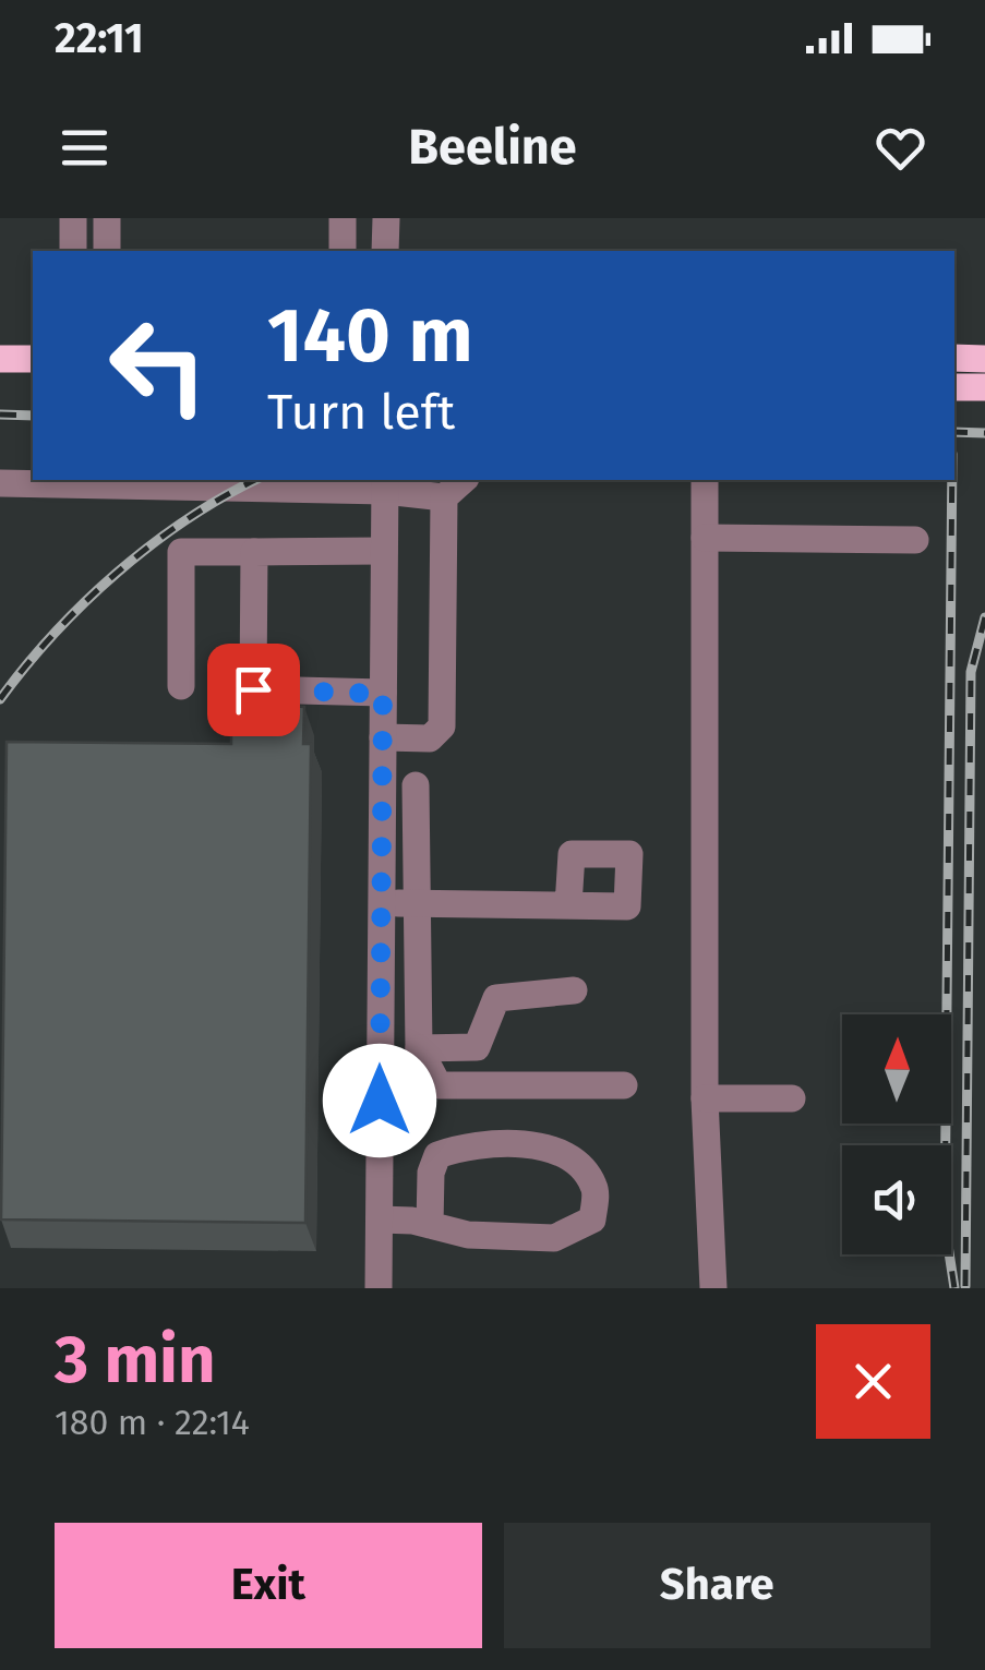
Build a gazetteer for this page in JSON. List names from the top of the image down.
{
  "north": "top",
  "page": {
    "status": "22:11",
    "header": "Beeline",
    "turn": ["140 m", "Turn left"],
    "heading": ["3 min", "180 m · 22:14"],
    "buttons": ["Exit", "Share"]
  }
}
